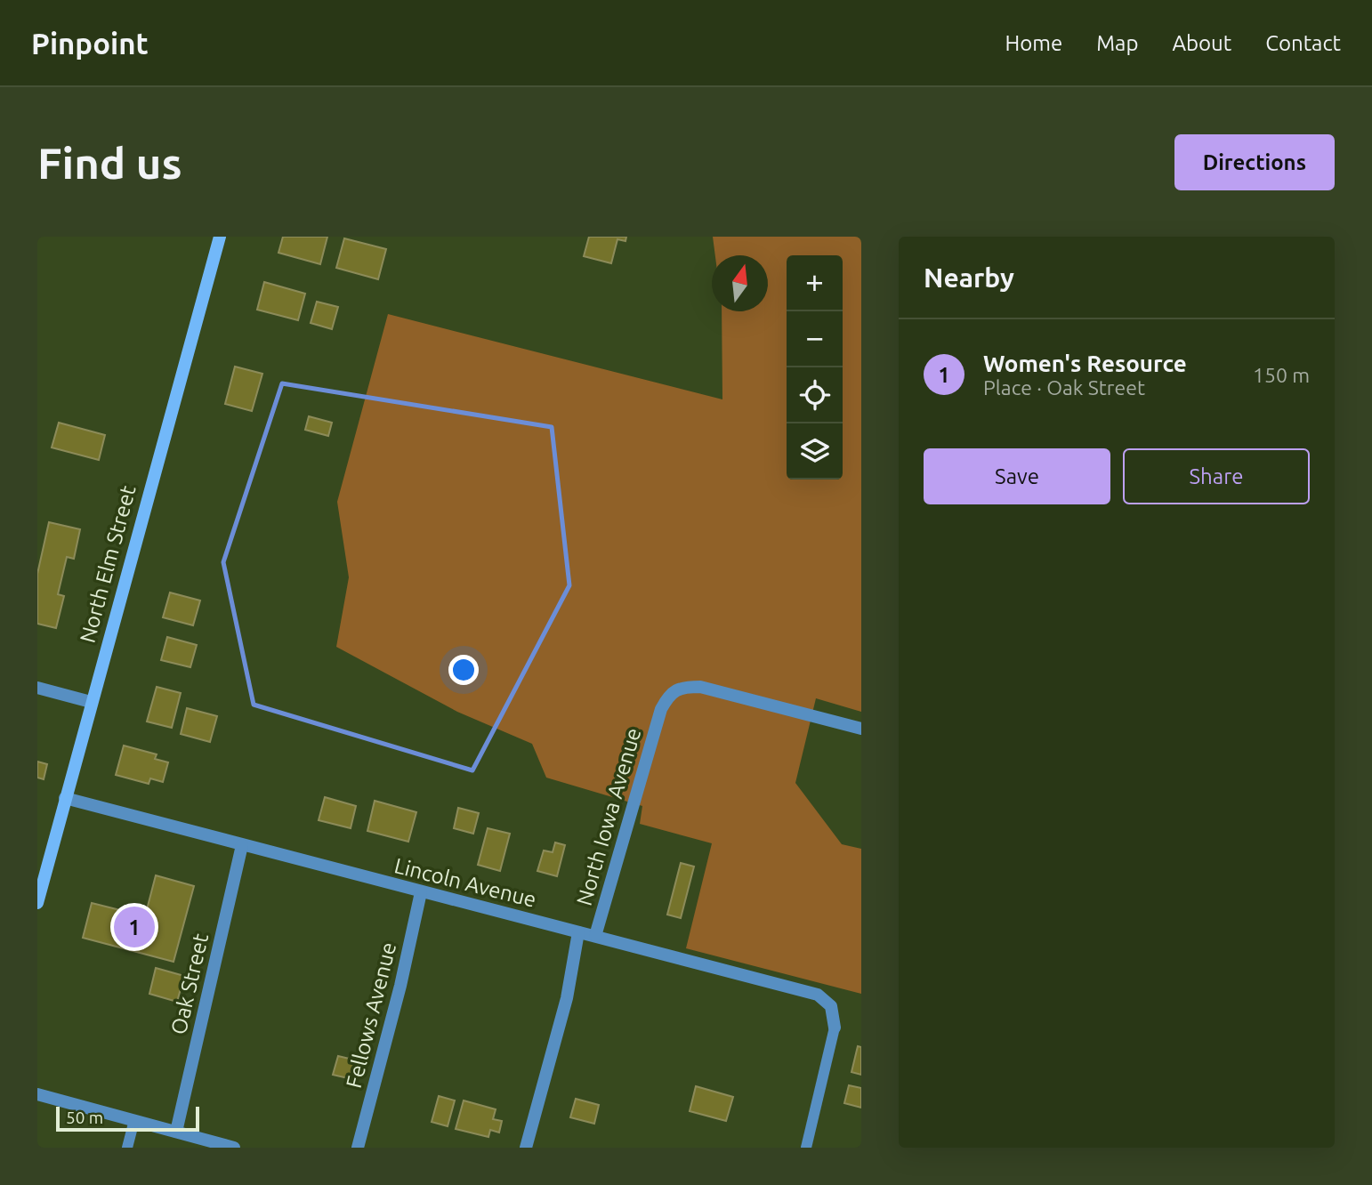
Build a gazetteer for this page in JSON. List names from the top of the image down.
{
  "streets": {
    "main road": ["North Elm Street"],
    "street": [
      "North Iowa Avenue",
      "Lincoln Avenue",
      "Oak Street",
      "Fellows Avenue"
    ]
  },
  "crossings": [
    ["North Elm Street", "Lincoln Avenue"],
    ["North Iowa Avenue", "Lincoln Avenue"],
    ["Lincoln Avenue", "Oak Street"],
    ["Lincoln Avenue", "Fellows Avenue"]
  ],
  "scale_bar": "50 m",
  "north": "top",
  "page": {
    "header": "Pinpoint",
    "nav": [
      "Home",
      "Map",
      "About",
      "Contact"
    ],
    "buttons": [
      "Directions",
      ["Save", "Share"]
    ],
    "title": "Find us",
    "heading": "Nearby",
    "map_buttons": ["+", "−"],
    "list": [
      {
        "mark": "1",
        "name": "Women's Resource",
        "note": "Place · Oak Street",
        "value": "150 m"
      }
    ],
    "pins": "1",
    "scale": "50 m"
  }
}
